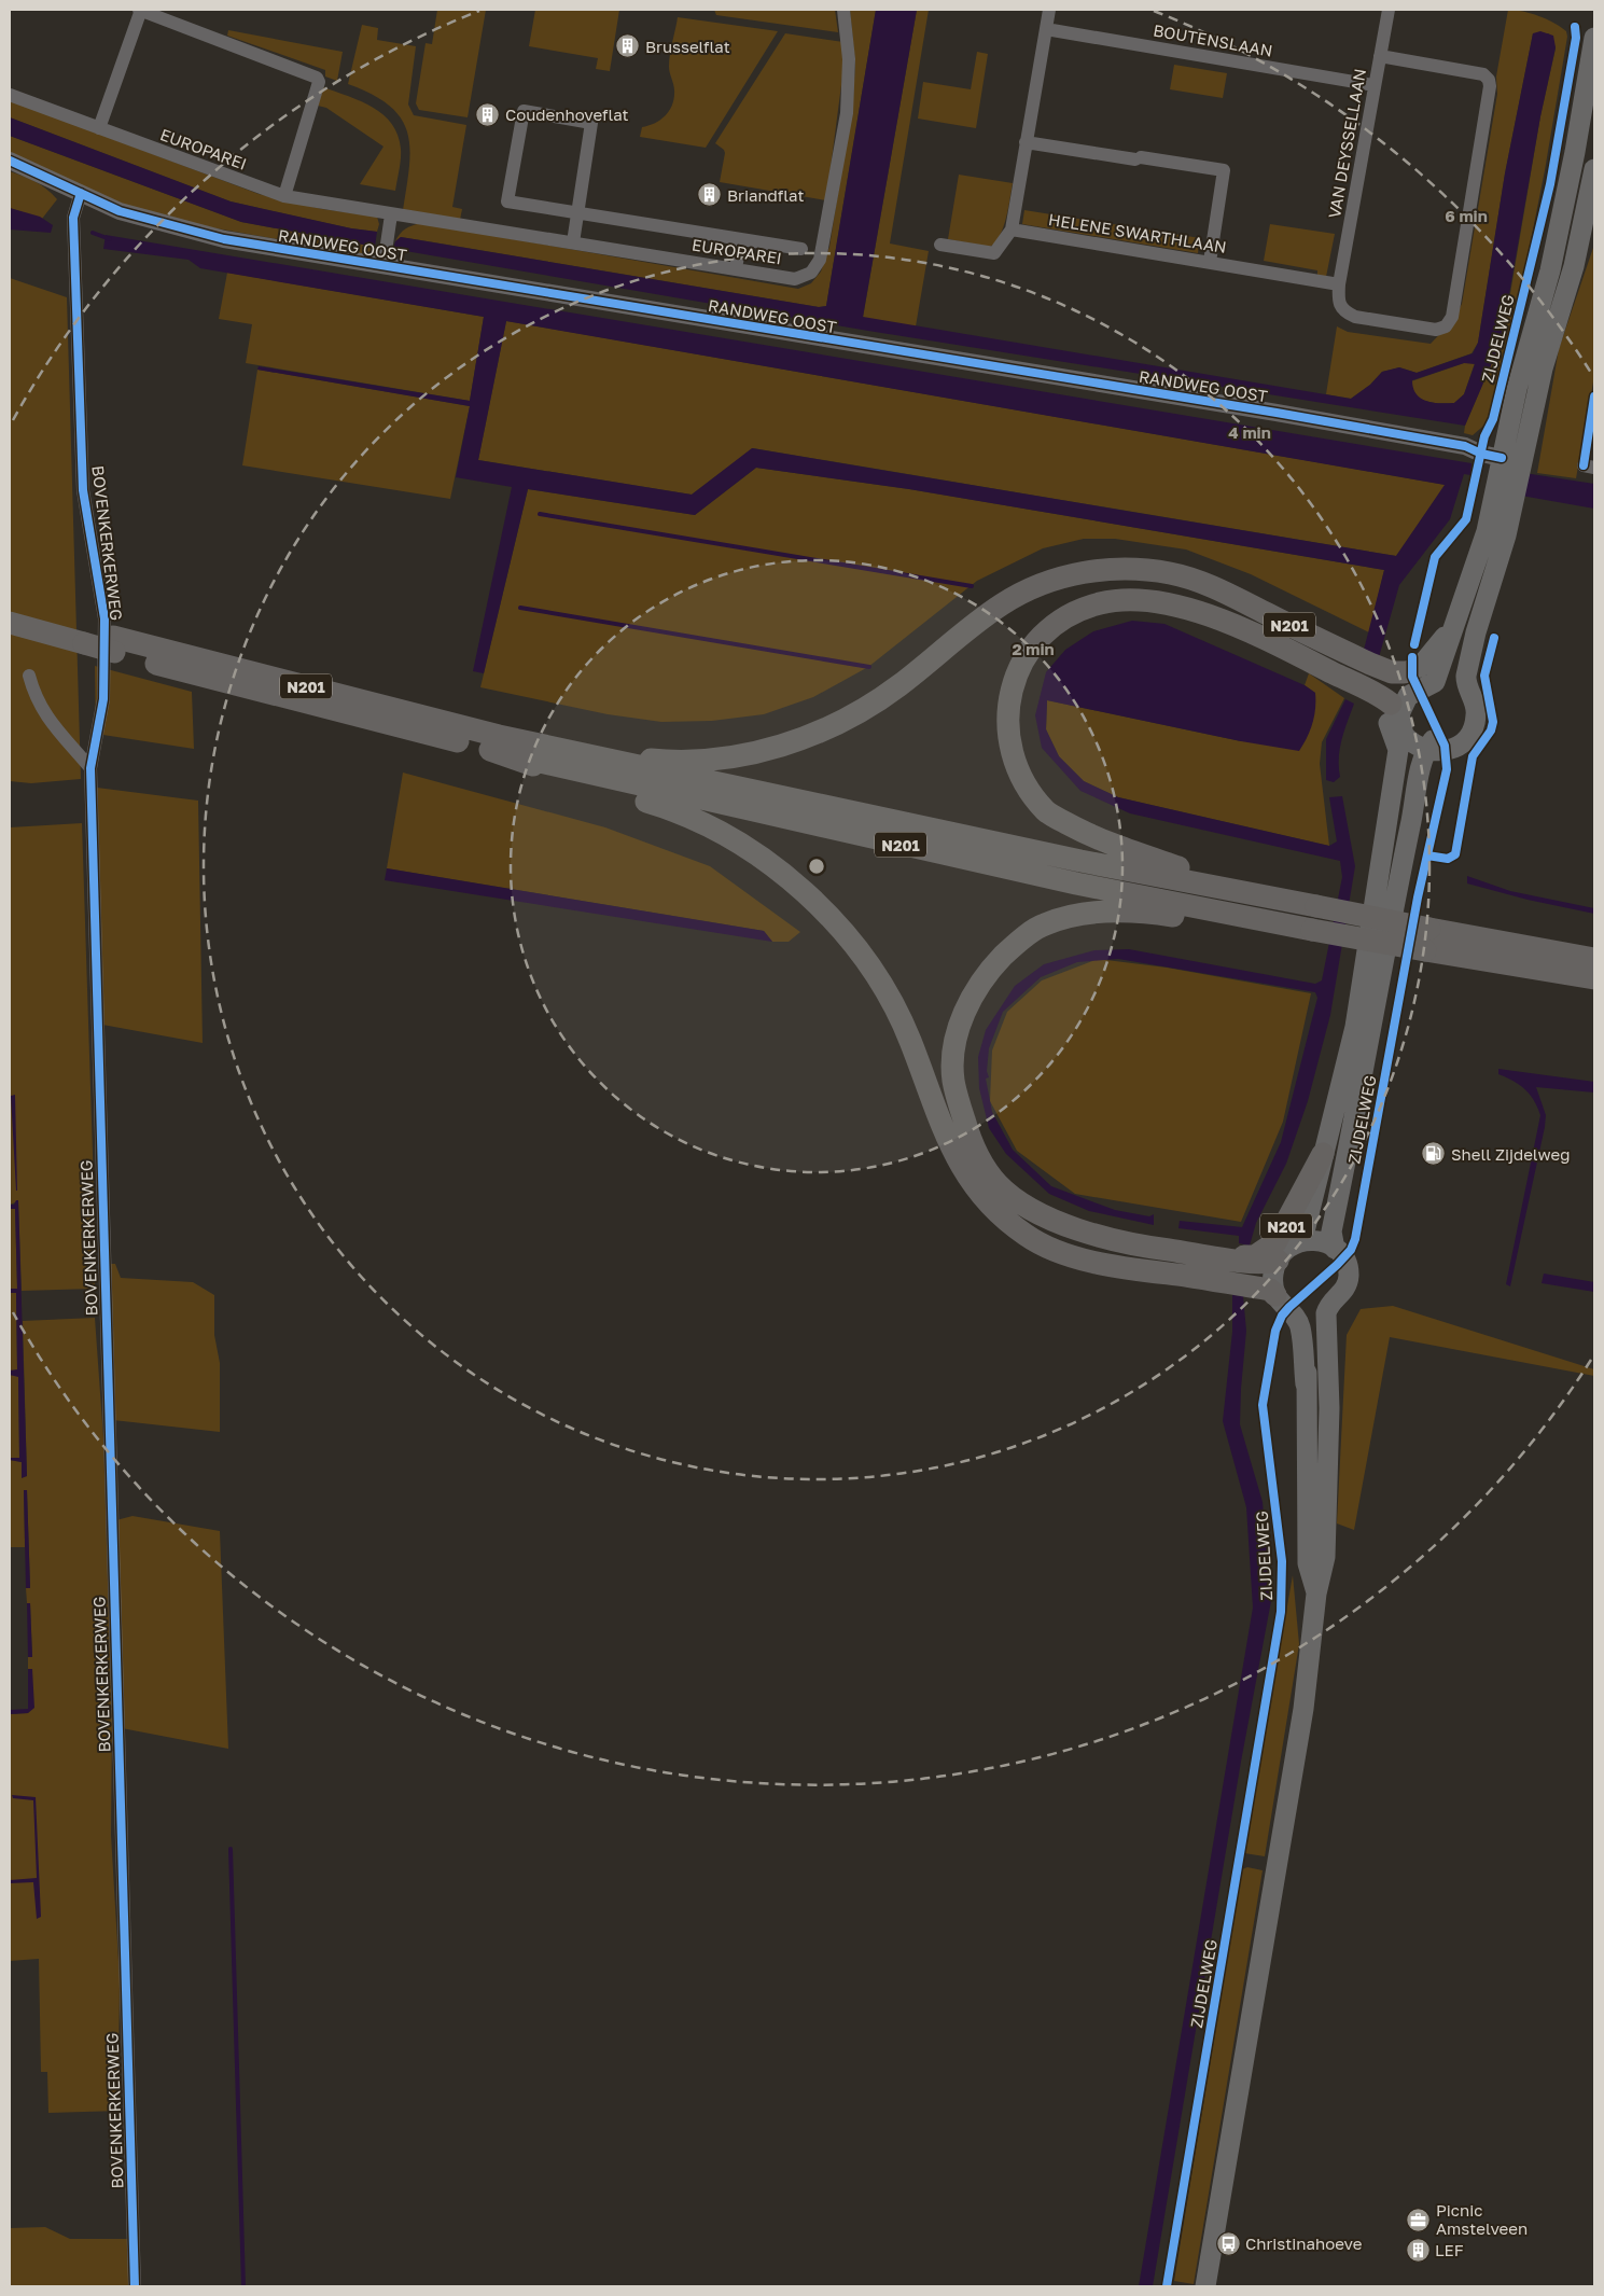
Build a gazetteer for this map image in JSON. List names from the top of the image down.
{
  "streets": {
    "highway": ["N201"],
    "main road": ["ZIJDELWEG"],
    "street": [
      "BOUTENSLAAN",
      "VAN DEYSSELLAAN",
      "EUROPAREI",
      "HELENE SWARTHLAAN",
      "RANDWEG OOST",
      "BOVENKERKERWEG"
    ]
  },
  "crossings": [
    ["BOUTENSLAAN", "VAN DEYSSELLAAN"],
    ["VAN DEYSSELLAAN", "HELENE SWARTHLAAN"],
    ["RANDWEG OOST", "ZIJDELWEG"],
    ["RANDWEG OOST", "BOVENKERKERWEG"],
    ["ZIJDELWEG", "N201"]
  ],
  "places": {
    "building": [
      "Brusselflat",
      "Coudenhoveflat",
      "Briandflat",
      "LEF"
    ],
    "fuel station": ["Shell Zijdelweg"],
    "office": ["Picnic Amstelveen"],
    "bus stop": ["Christinahoeve"]
  },
  "rings": ["6 min", "4 min", "2 min"]
}
